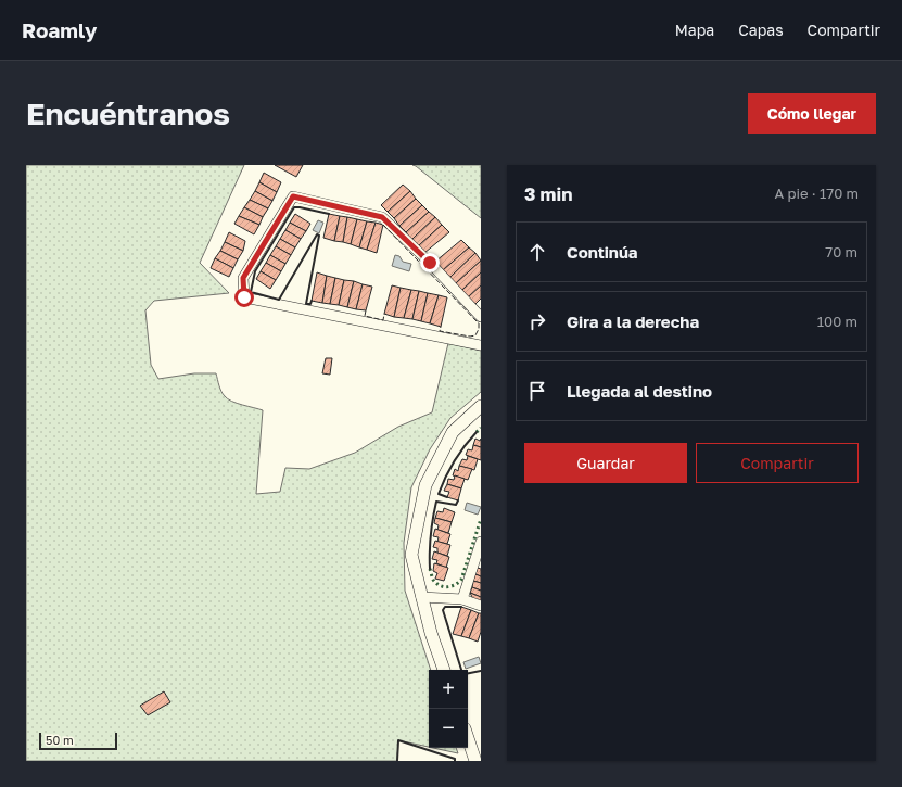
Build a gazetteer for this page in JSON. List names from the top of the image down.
{
  "scale_bar": "50 m",
  "page": {
    "header": "Roamly",
    "nav": ["Mapa", "Capas", "Compartir"],
    "buttons": [
      "Cómo llegar",
      ["Guardar", "Compartir"]
    ],
    "title": "Encuéntranos",
    "heading": ["3 min", "A pie · 170 m"],
    "list": [
      ["Continúa", "70 m"],
      ["Gira a la derecha", "100 m"],
      "Llegada al destino"
    ],
    "map_buttons": ["+", "−"],
    "scale": "50 m"
  }
}
